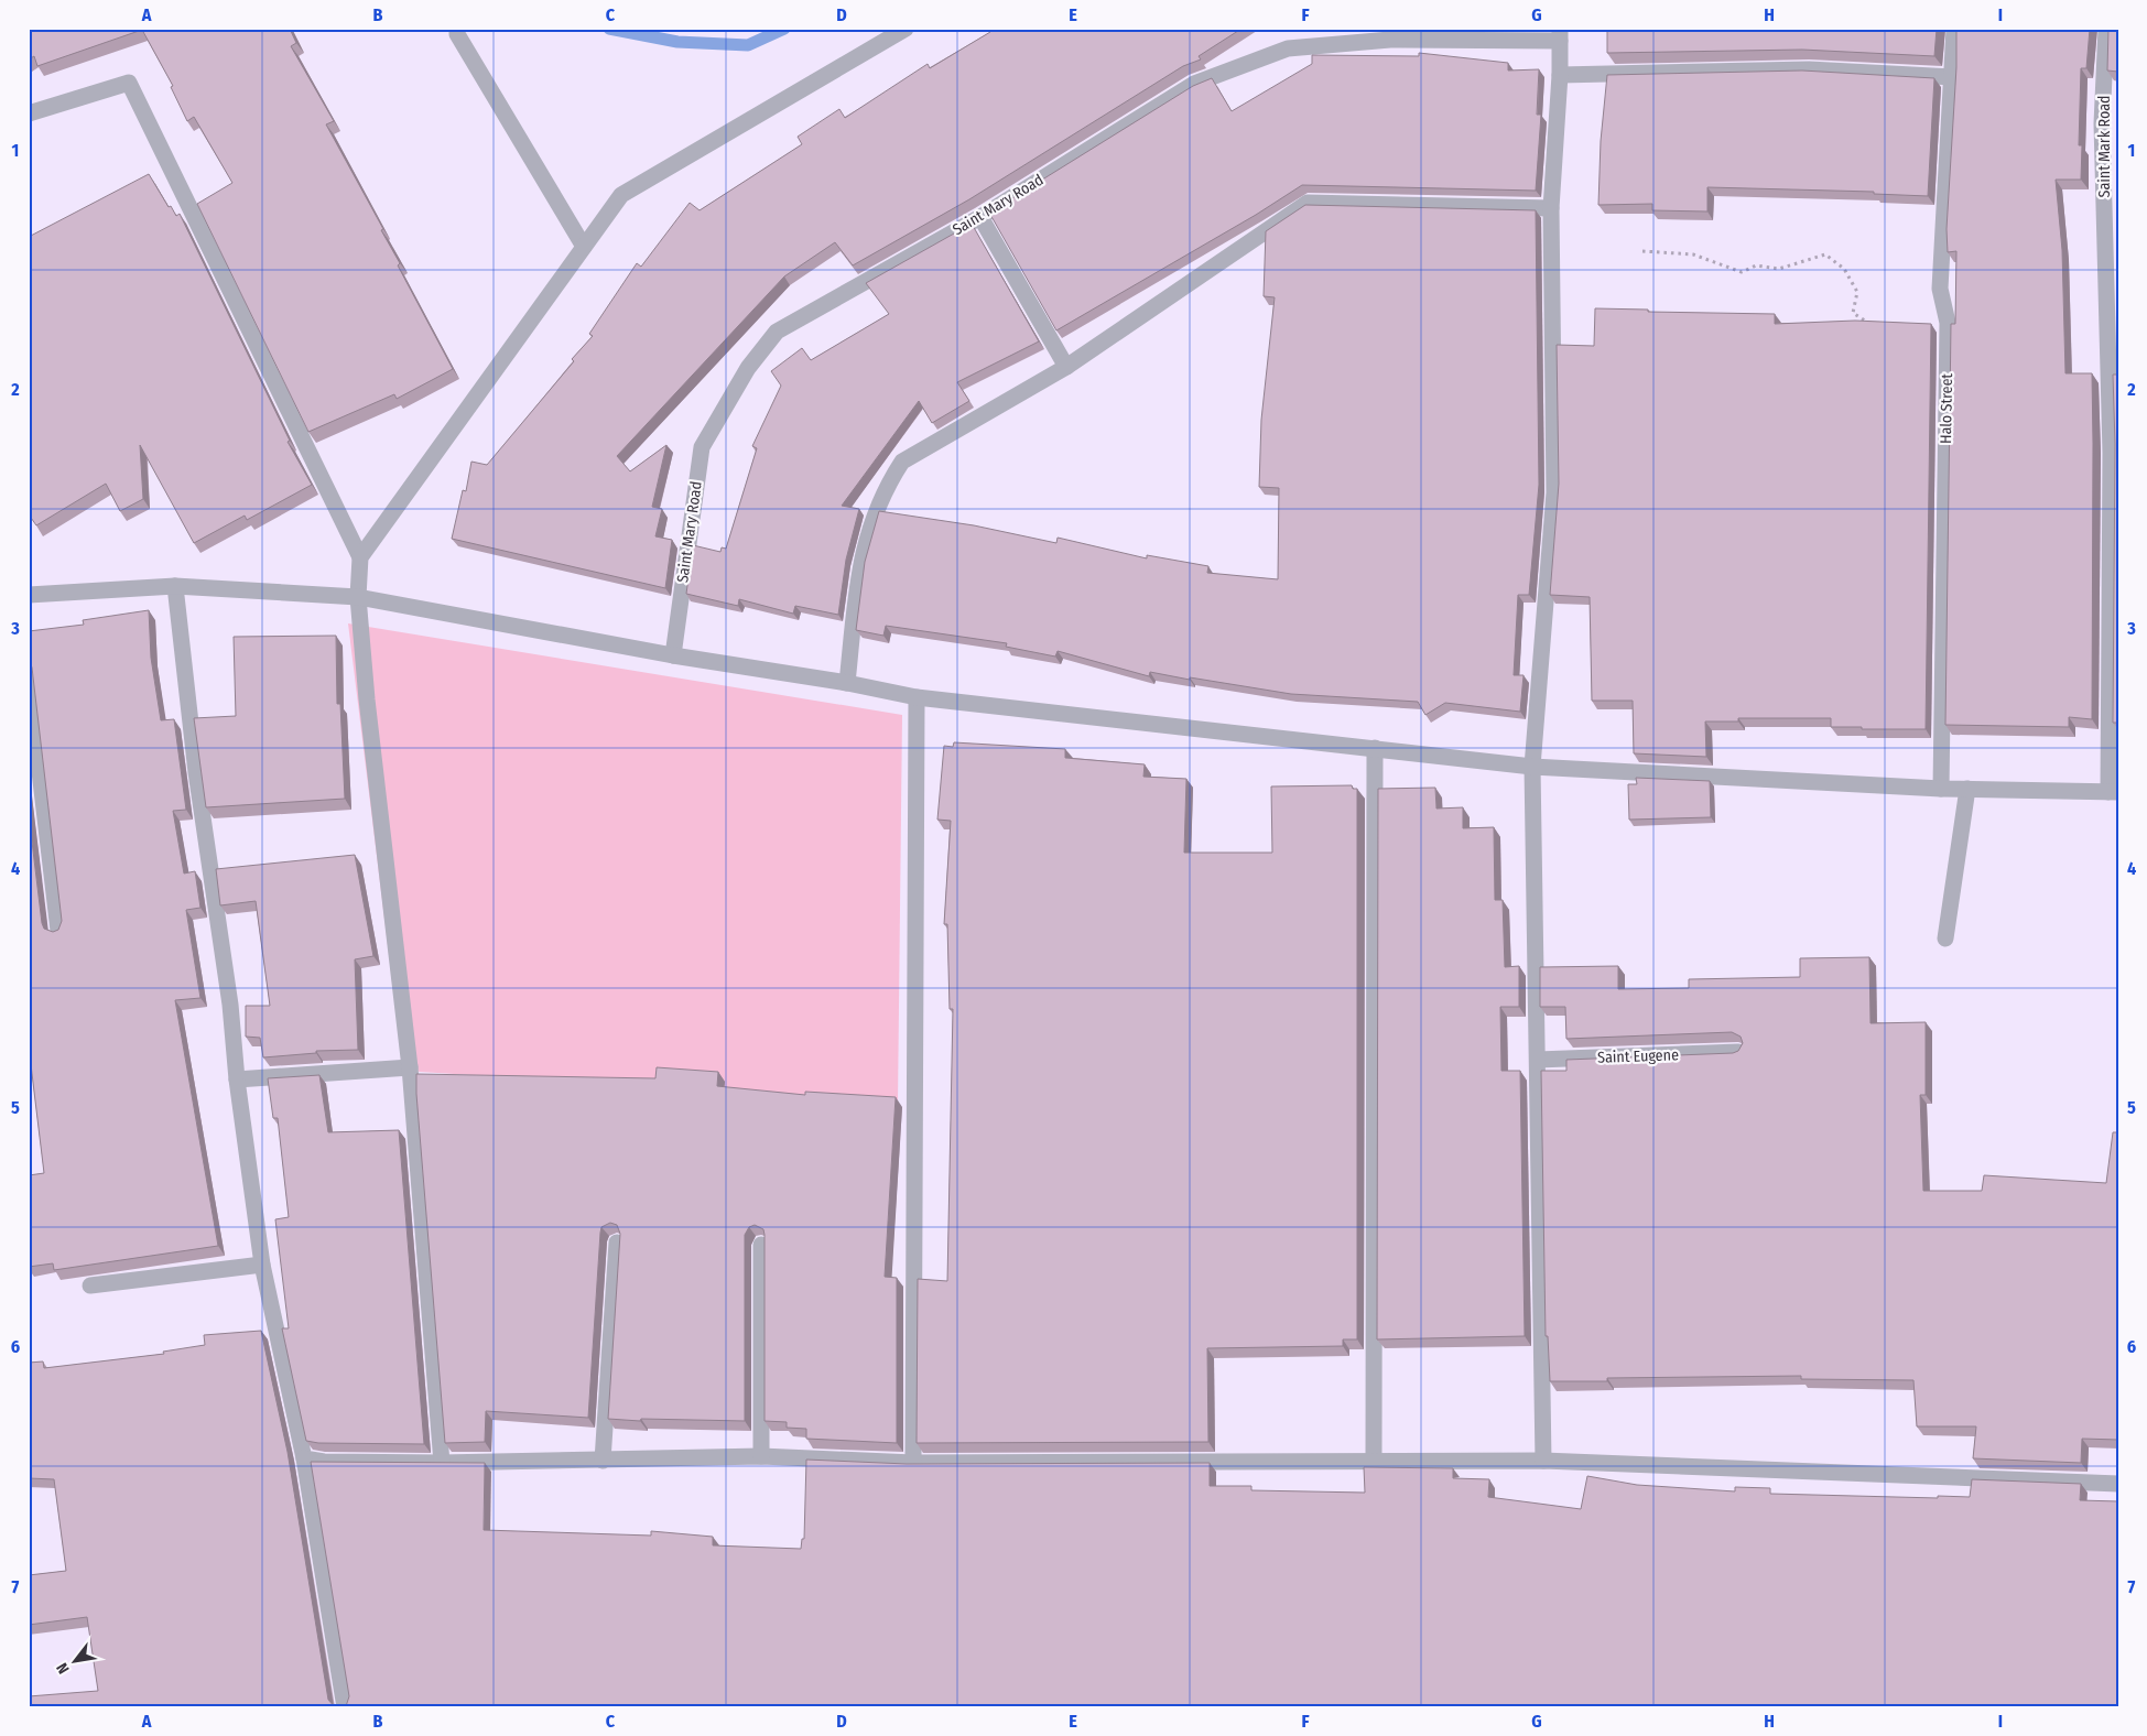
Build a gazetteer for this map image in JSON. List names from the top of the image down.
{
  "streets": {
    "street": [
      "Saint Mark Road",
      "Saint Mary Road",
      "Halo Street",
      "Saint Eugene"
    ]
  },
  "north": "bottom left",
  "grid": {
    "columns": [
      "A",
      "B",
      "C",
      "D",
      "E",
      "F",
      "G",
      "H",
      "I"
    ],
    "rows": [
      "1",
      "2",
      "3",
      "4",
      "5",
      "6",
      "7"
    ]
  }
}
